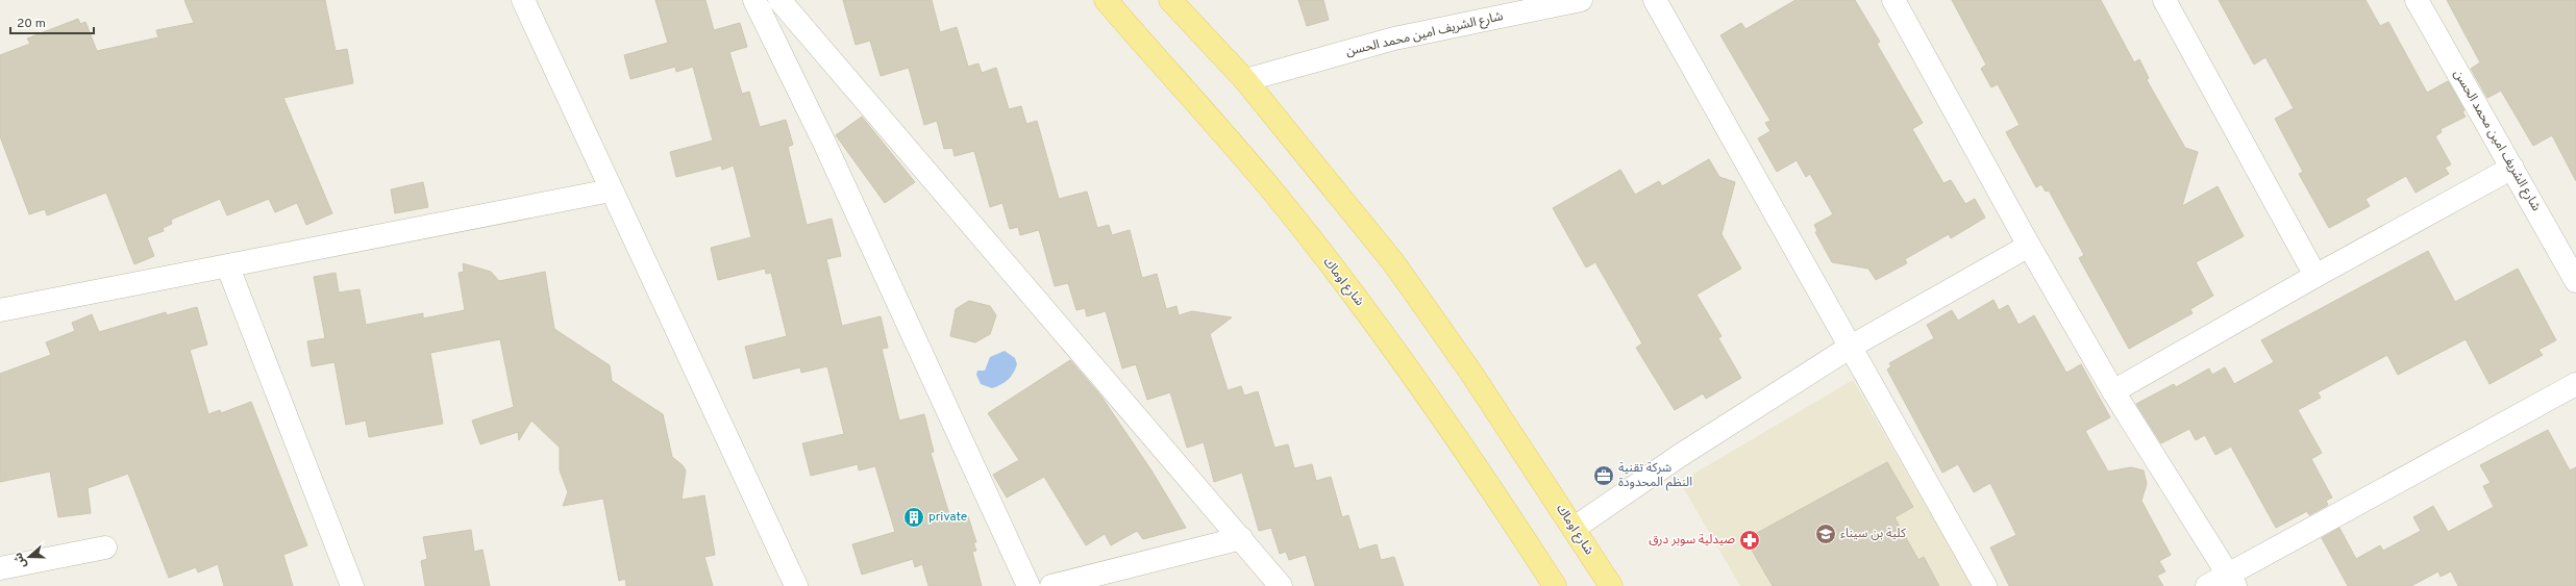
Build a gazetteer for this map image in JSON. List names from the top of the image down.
{
  "streets": {
    "main road": ["شارع اوماك"],
    "street": ["شارع الشريف امين محمد الحسن"]
  },
  "crossings": [
    ["شارع الشريف امين محمد الحسن", "شارع اوماك"]
  ],
  "places": {
    "office": ["شركة تقنية النظم المحدودة"],
    "building": ["private"],
    "school or university": ["كلية بن سيناء"],
    "pharmacy": ["صيدلية سوبر درق"]
  },
  "scale_bar": "20 m",
  "north": "left"
}
